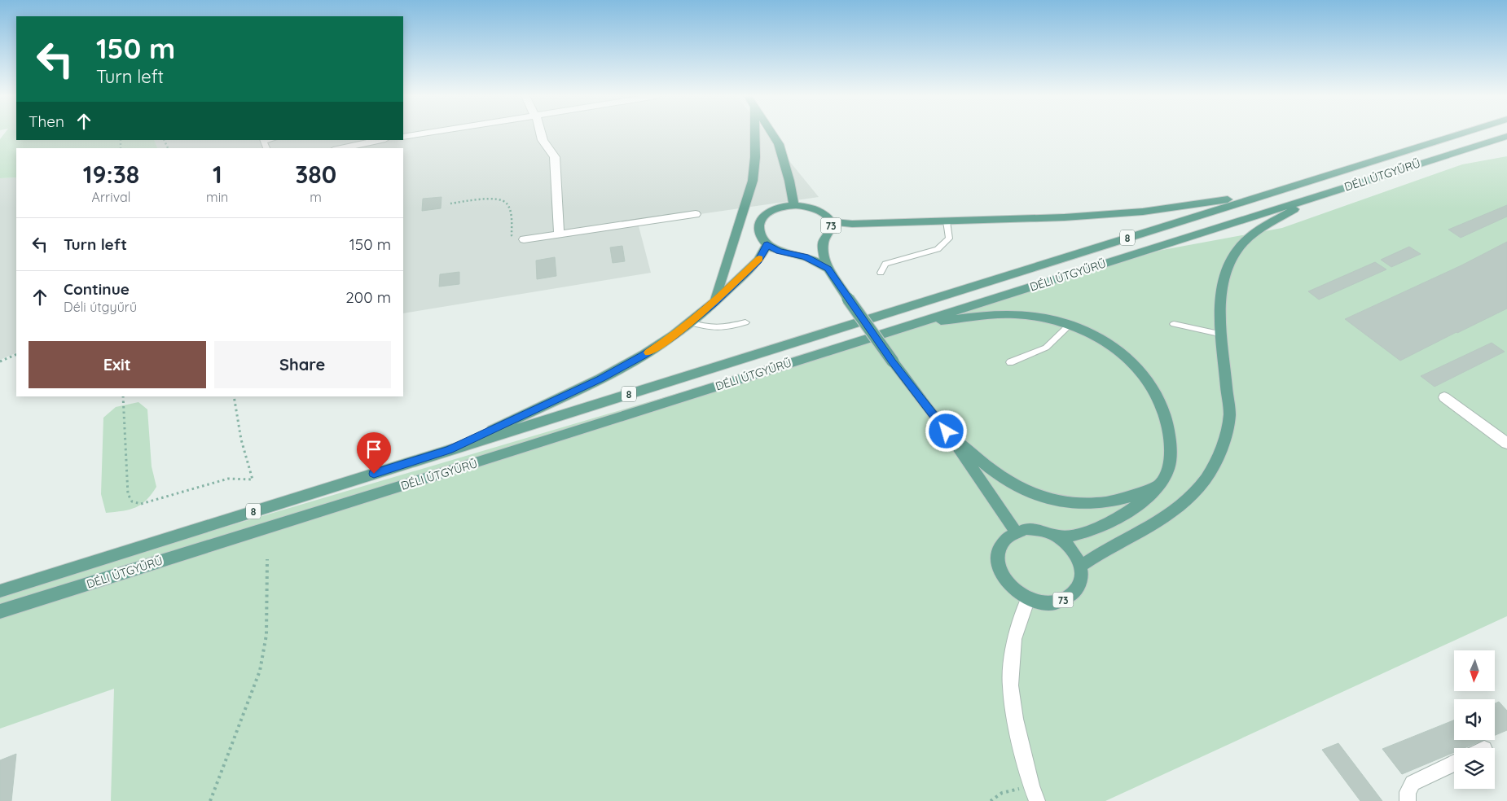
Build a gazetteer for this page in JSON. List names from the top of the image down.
{
  "streets": {
    "main road": ["DÉLI ÚTGYŰRŰ", "73", "8"]
  },
  "north": "bottom",
  "page": {
    "turn": ["150 m", "Turn left"],
    "then": "Then",
    "eta": [
      "19:38",
      "Arrival",
      "1",
      "min",
      "380",
      "m"
    ],
    "list": [
      {
        "name": "Turn left",
        "value": "150 m"
      },
      {
        "name": "Continue",
        "note": "Déli útgyűrű",
        "value": "200 m"
      }
    ],
    "buttons": ["Exit", "Share"]
  }
}
